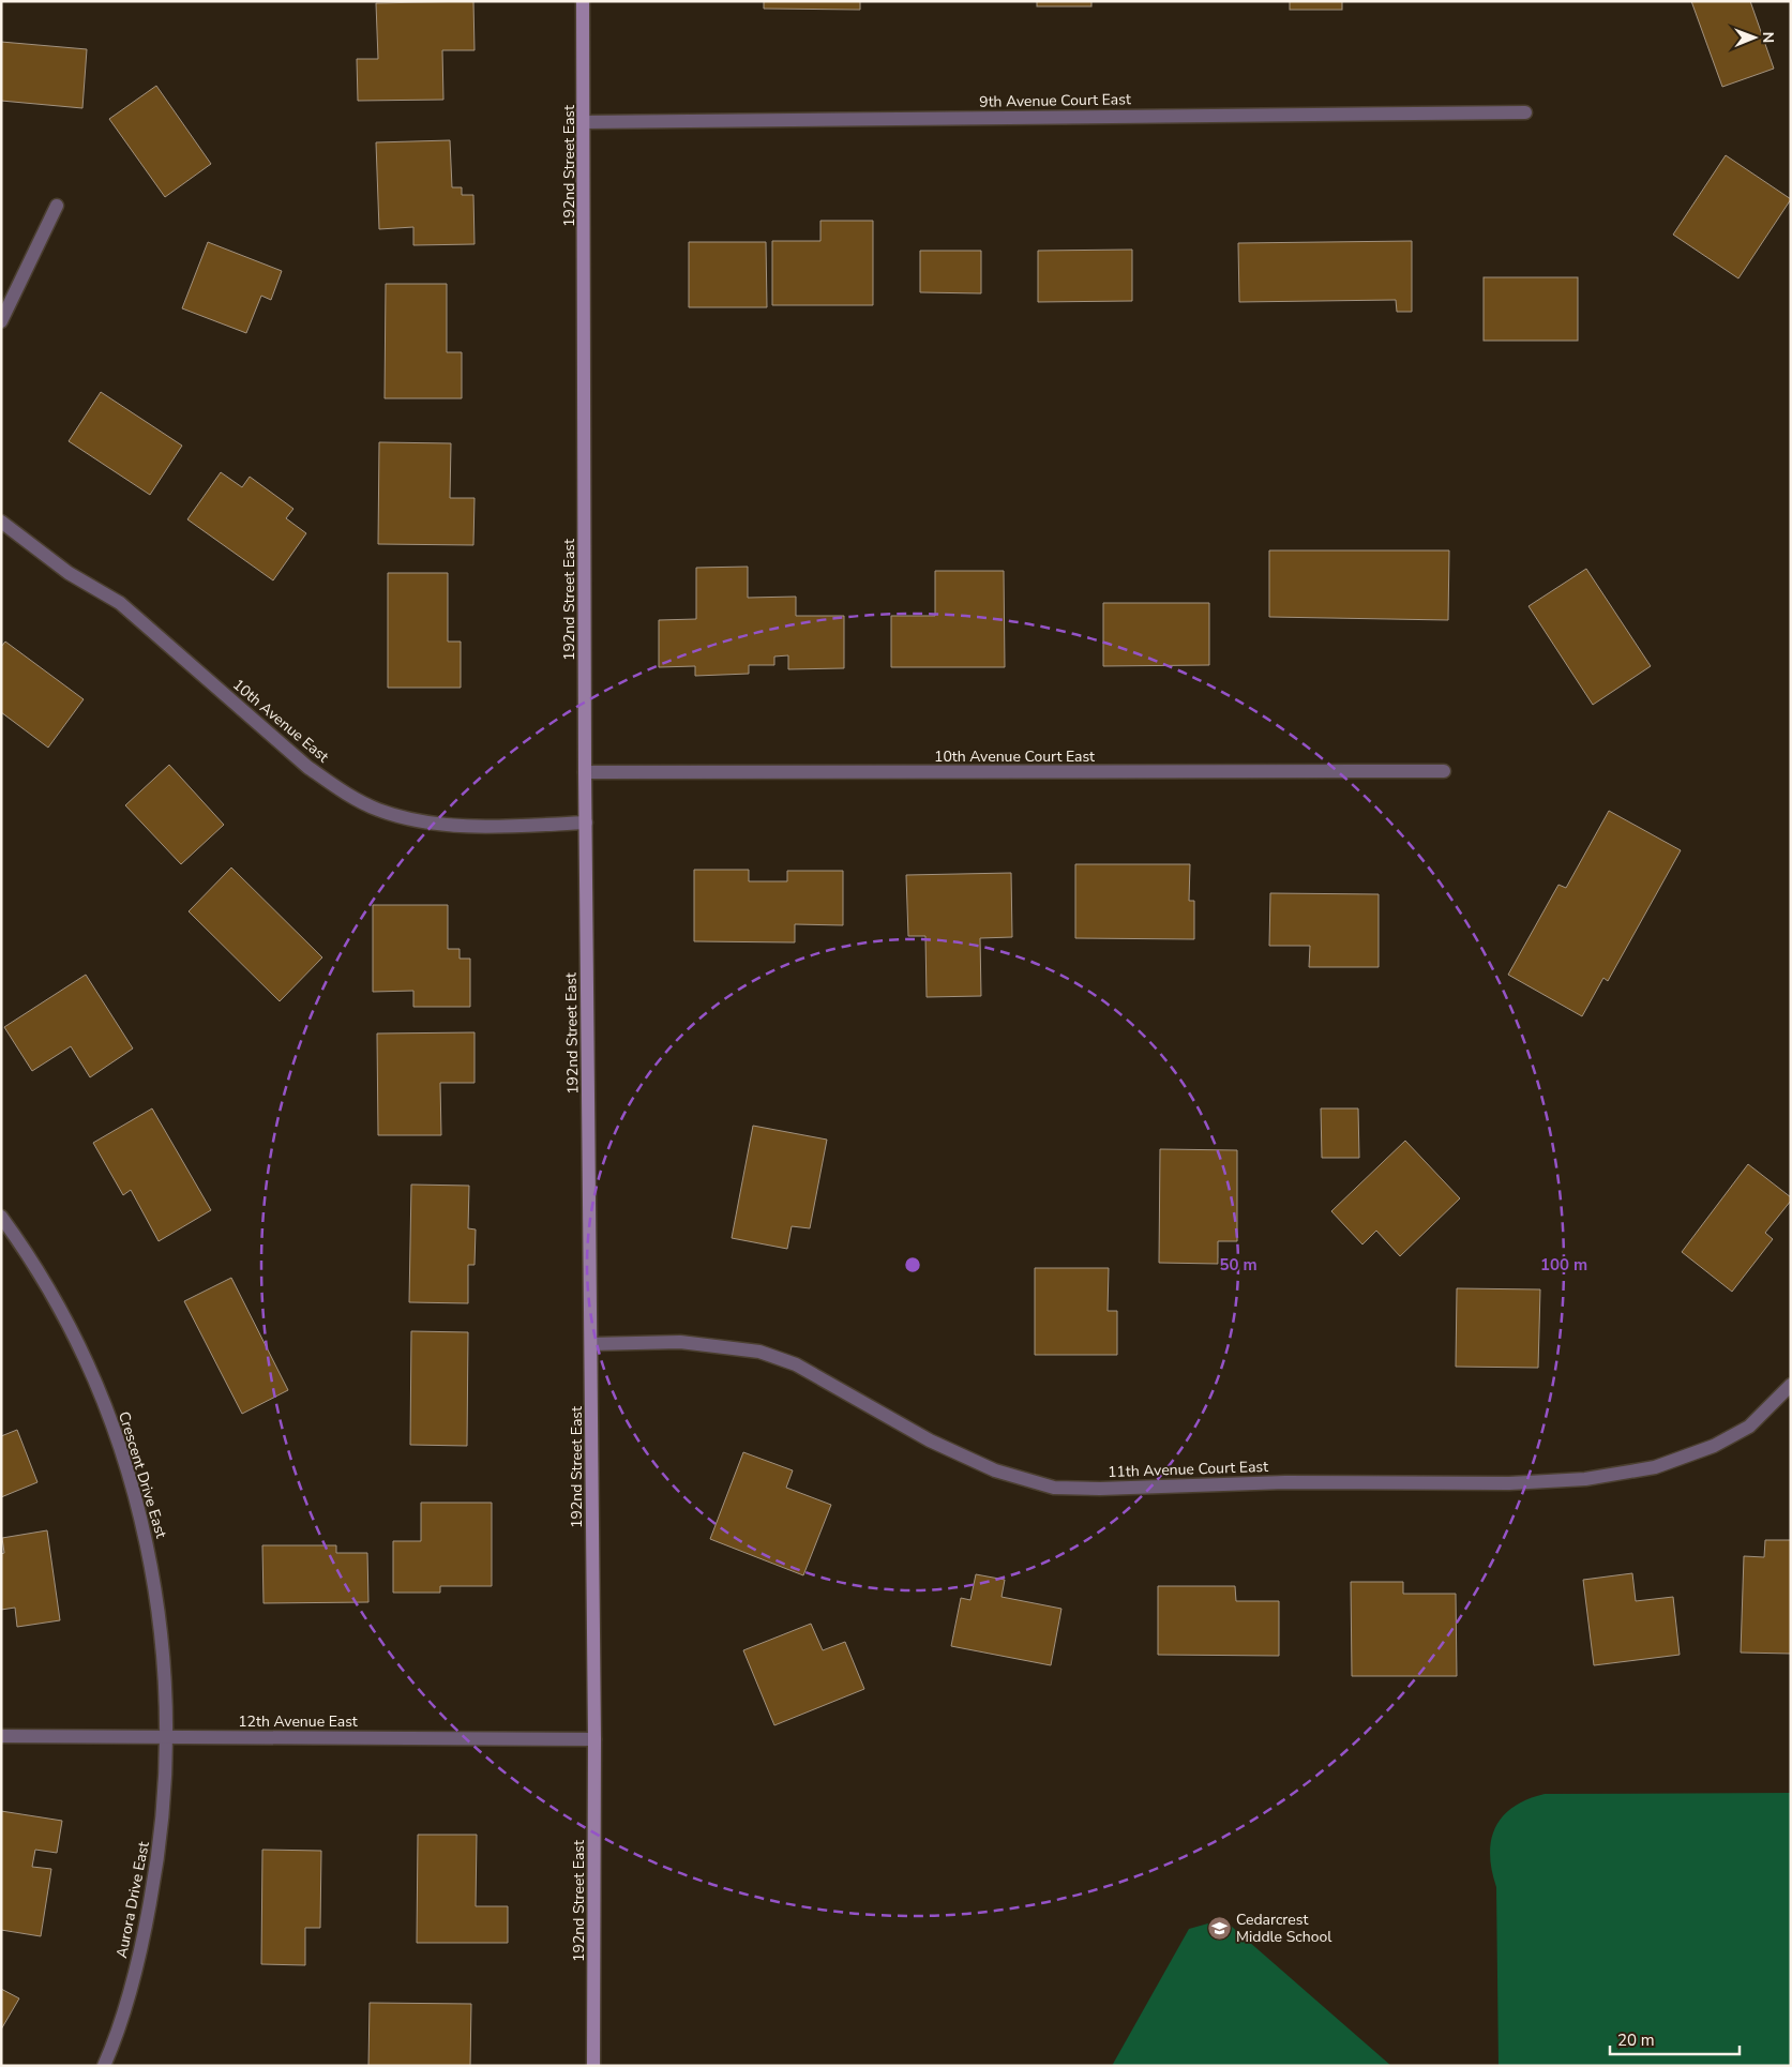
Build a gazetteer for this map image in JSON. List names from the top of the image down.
{
  "streets": {
    "street": [
      "9th Avenue Court East",
      "192nd Street East",
      "10th Avenue East",
      "10th Avenue Court East",
      "11th Avenue Court East",
      "Crescent Drive East",
      "12th Avenue East",
      "Aurora Drive East"
    ]
  },
  "crossings": [
    ["9th Avenue Court East", "192nd Street East"],
    ["192nd Street East", "10th Avenue East"],
    ["192nd Street East", "10th Avenue Court East"],
    ["192nd Street East", "11th Avenue Court East"],
    ["192nd Street East", "12th Avenue East"],
    ["Crescent Drive East", "12th Avenue East"],
    ["Crescent Drive East", "Aurora Drive East"],
    ["12th Avenue East", "Aurora Drive East"]
  ],
  "places": {
    "school or university": ["Cedarcrest Middle School"]
  },
  "scale_bar": "20 m",
  "north": "right",
  "rings": ["50 m", "100 m"]
}
